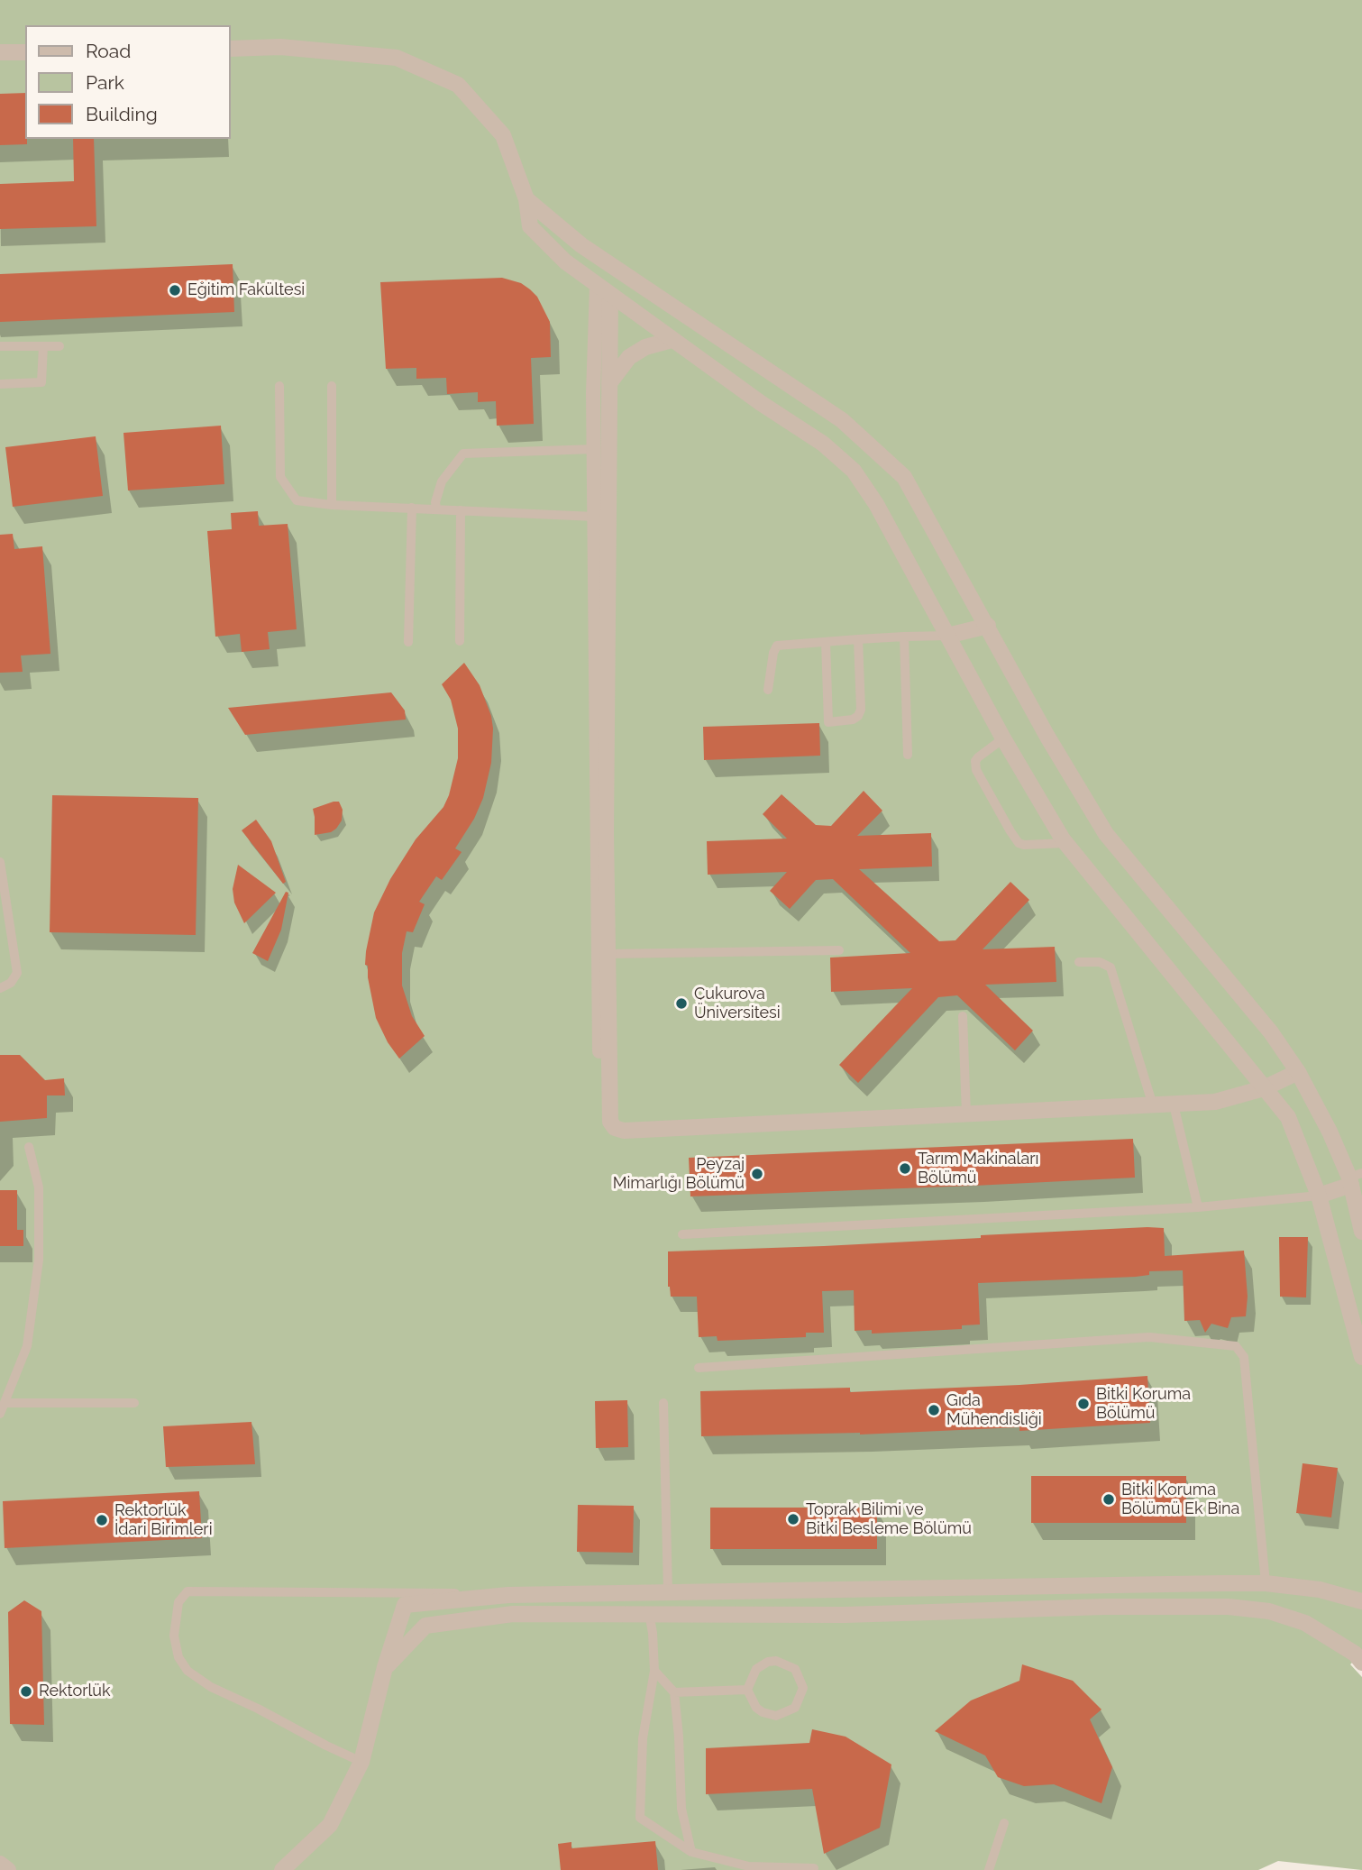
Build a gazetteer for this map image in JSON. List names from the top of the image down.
{
  "places": [
    "Eğitim Fakültesi",
    "Çukurova Üniversitesi",
    "Tarım Makinaları Bölümü",
    "Peyzaj Mimarlığı Bölümü",
    "Bitki Koruma Bölümü",
    "Gıda Mühendisliği",
    "Bitki Koruma Bölümü Ek Bina",
    "Toprak Bilimi ve Bitki Besleme Bölümü",
    "Rektorlük İdari Birimleri",
    "Rektorlük"
  ],
  "legend": ["Road", "Park", "Building"]
}
